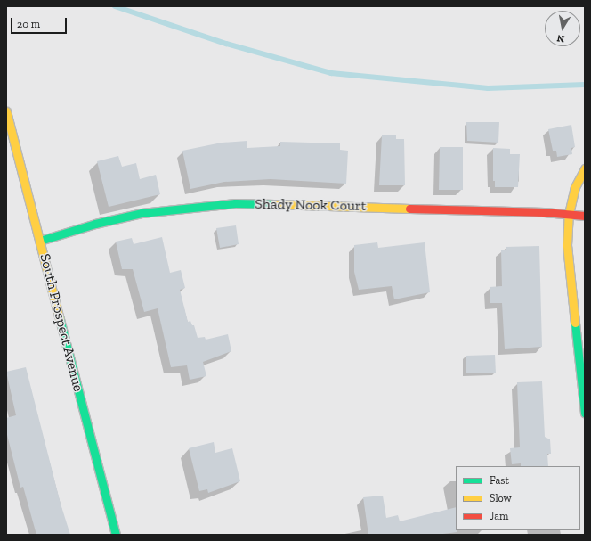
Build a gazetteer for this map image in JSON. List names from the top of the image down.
{
  "streets": {
    "street": ["Shady Nook Court", "South Prospect Avenue"]
  },
  "crossings": [
    ["Shady Nook Court", "South Prospect Avenue"]
  ],
  "legend": ["Fast", "Slow", "Jam"],
  "scale_bar": "20 m",
  "north": "bottom"
}
